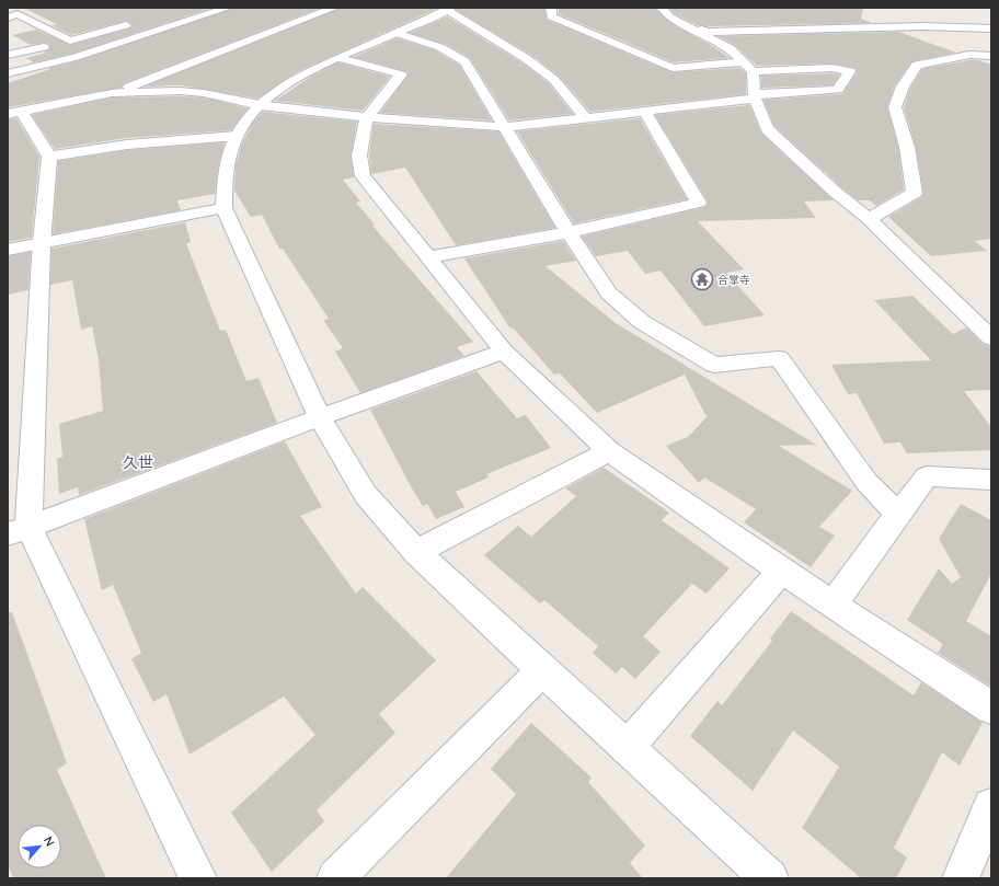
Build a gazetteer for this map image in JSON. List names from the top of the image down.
{
  "districts": ["久世"],
  "places": {
    "temple": ["合掌寺"]
  },
  "north": "top right"
}
